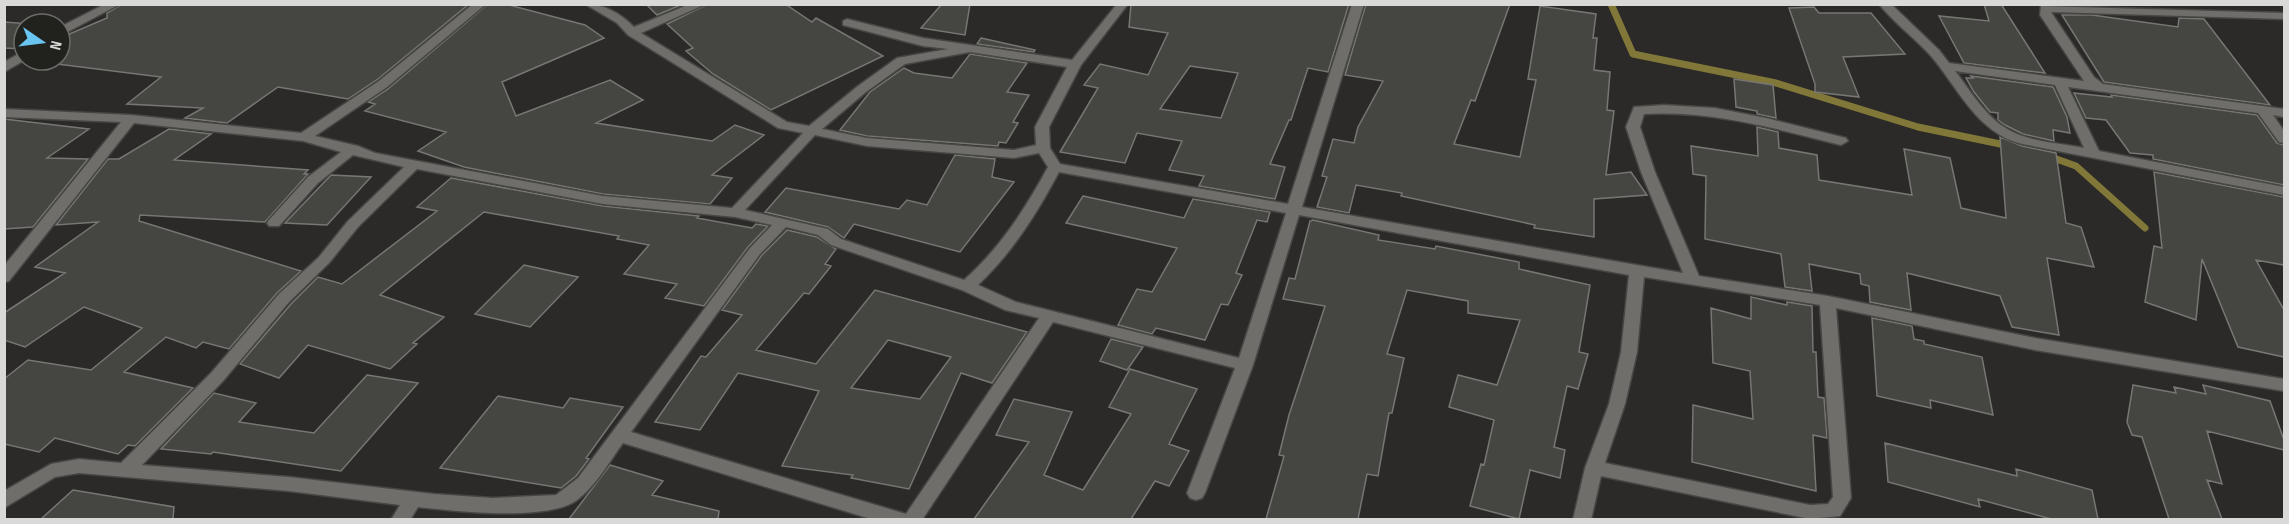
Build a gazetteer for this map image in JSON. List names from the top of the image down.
{
  "north": "right"
}
